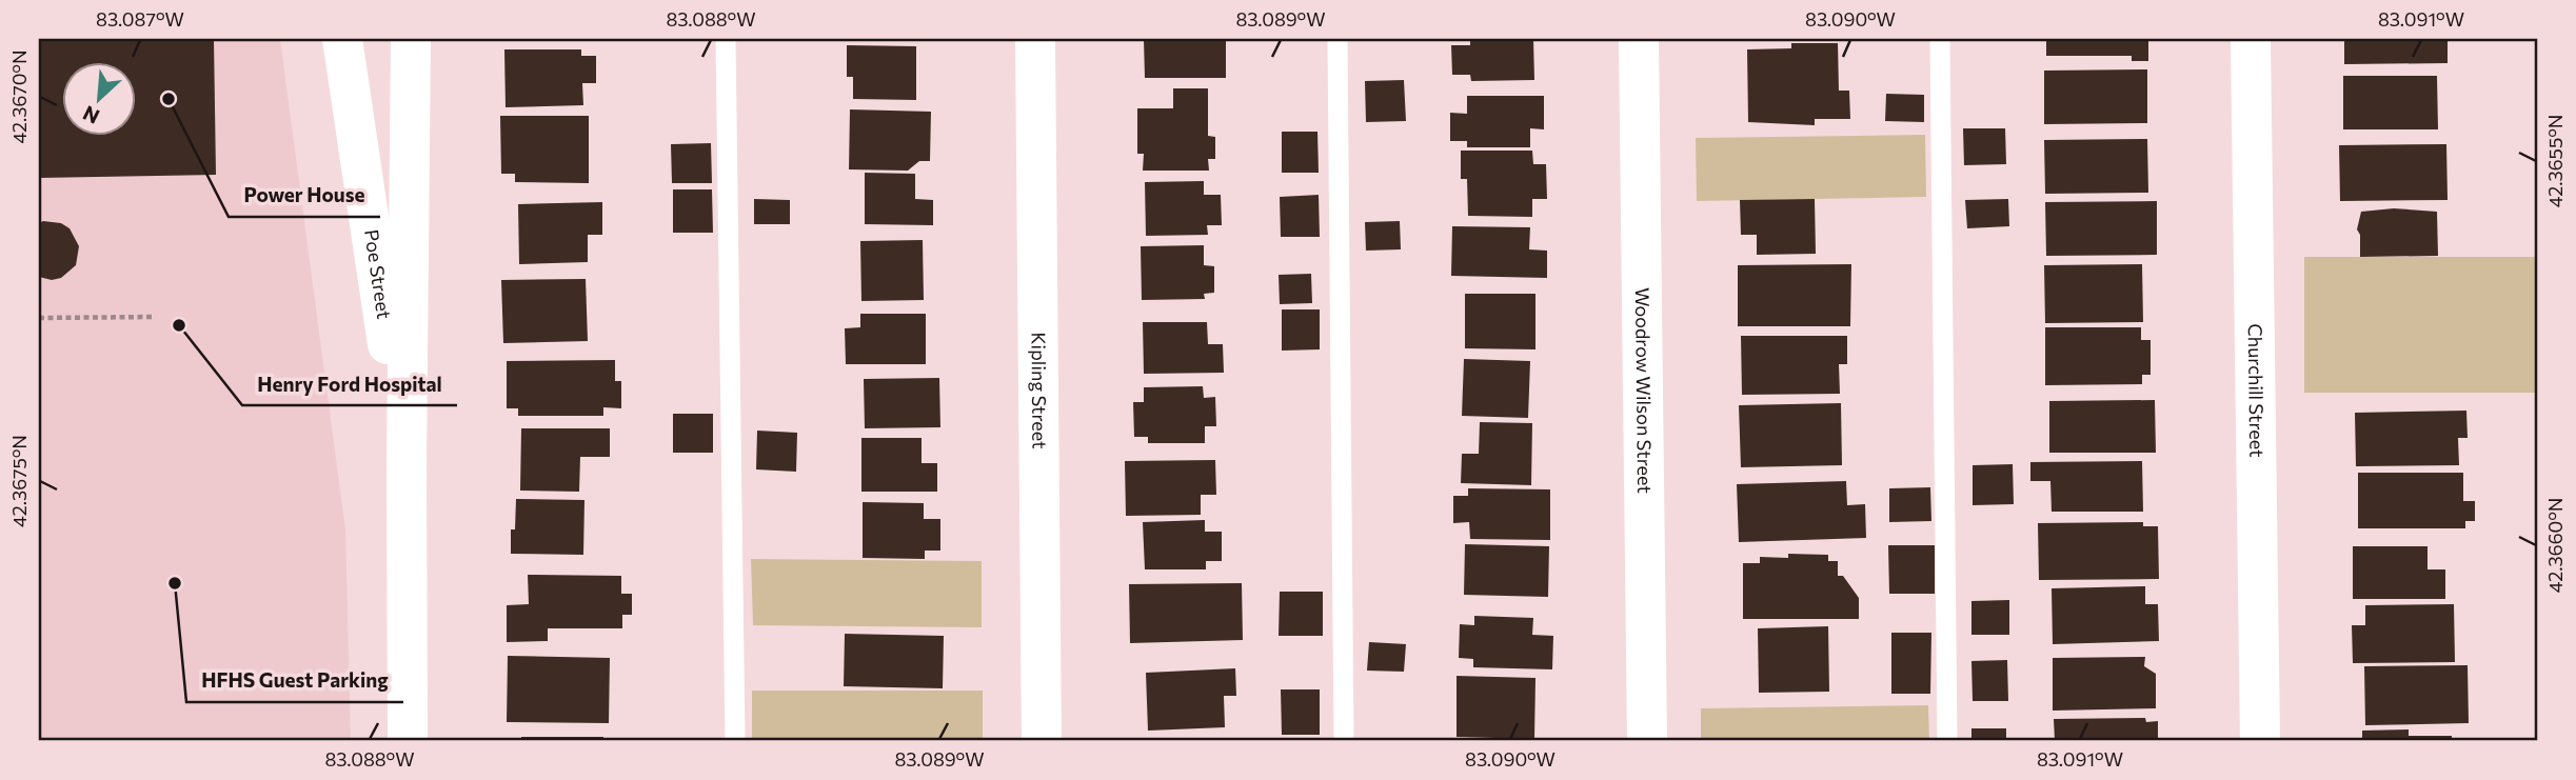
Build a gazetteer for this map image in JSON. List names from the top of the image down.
{
  "streets": {
    "street": [
      "Poe Street",
      "Kipling Street",
      "Woodrow Wilson Street",
      "Churchill Street"
    ]
  },
  "places": ["Power House", "Henry Ford Hospital", "HFHS Guest Parking"],
  "north": "bottom left",
  "coordinates": [
    "83.087°W",
    "83.088°W",
    "83.089°W",
    "83.090°W",
    "83.091°W",
    "42.3670°N",
    "42.3655°N",
    "42.3675°N",
    "42.3660°N"
  ]
}
